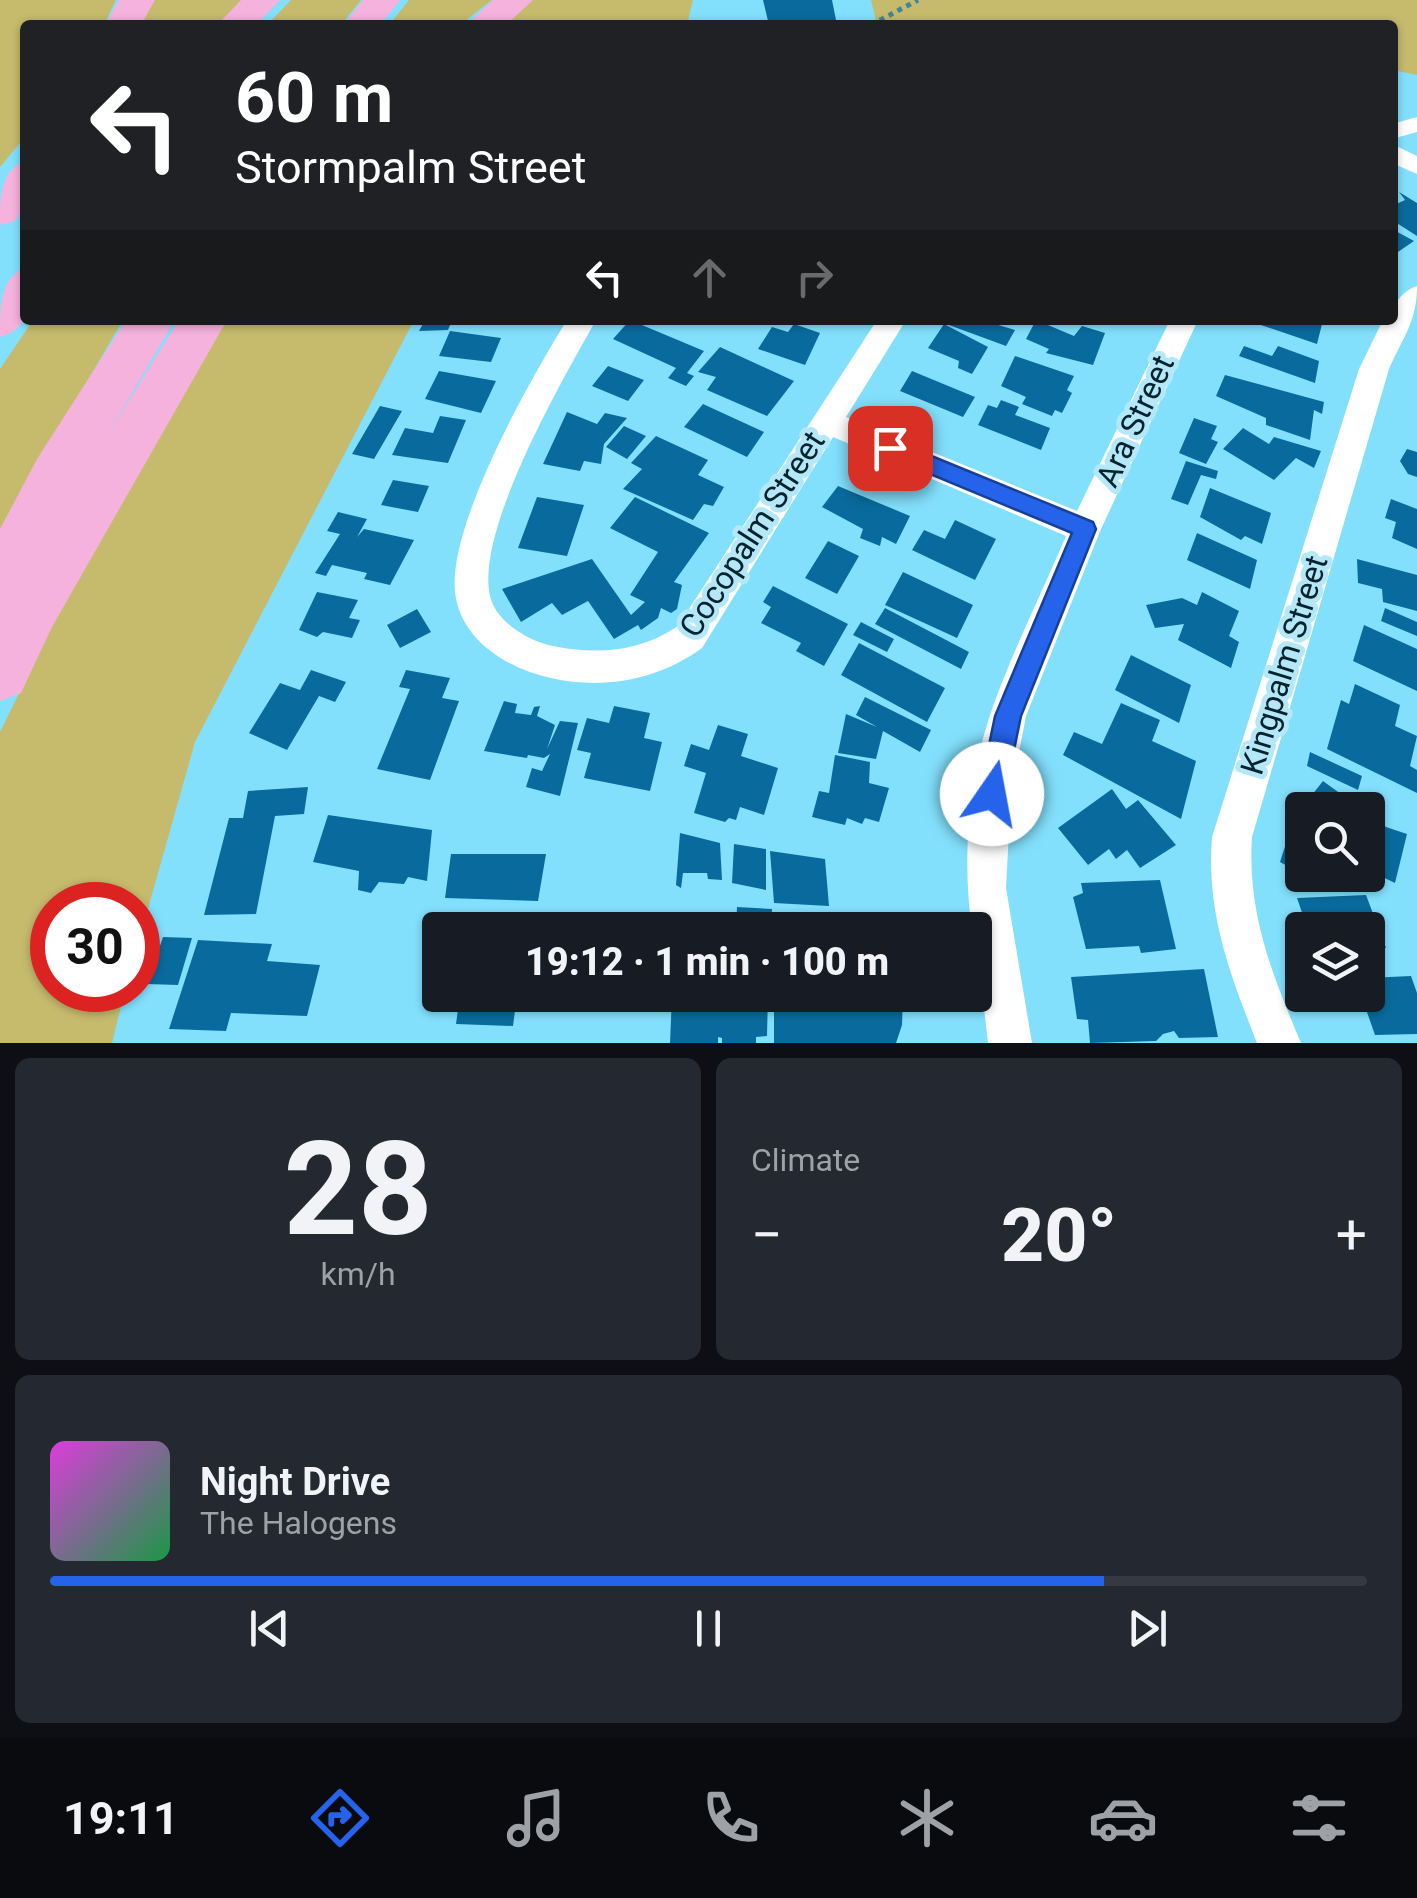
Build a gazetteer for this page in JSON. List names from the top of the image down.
{
  "streets": {
    "street": ["Ara Street", "Cocopalm Street", "Kingpalm Street"]
  },
  "page": {
    "turn": ["60 m", "Stormpalm Street"],
    "limit": "30",
    "trip": "19:12 · 1 min · 100 m",
    "tile": [
      ["28", "km/h"],
      "Climate"
    ],
    "heat": ["−", "20°", "+"],
    "song": ["Night Drive", "The Halogens"],
    "tabs": "19:11"
  }
}
